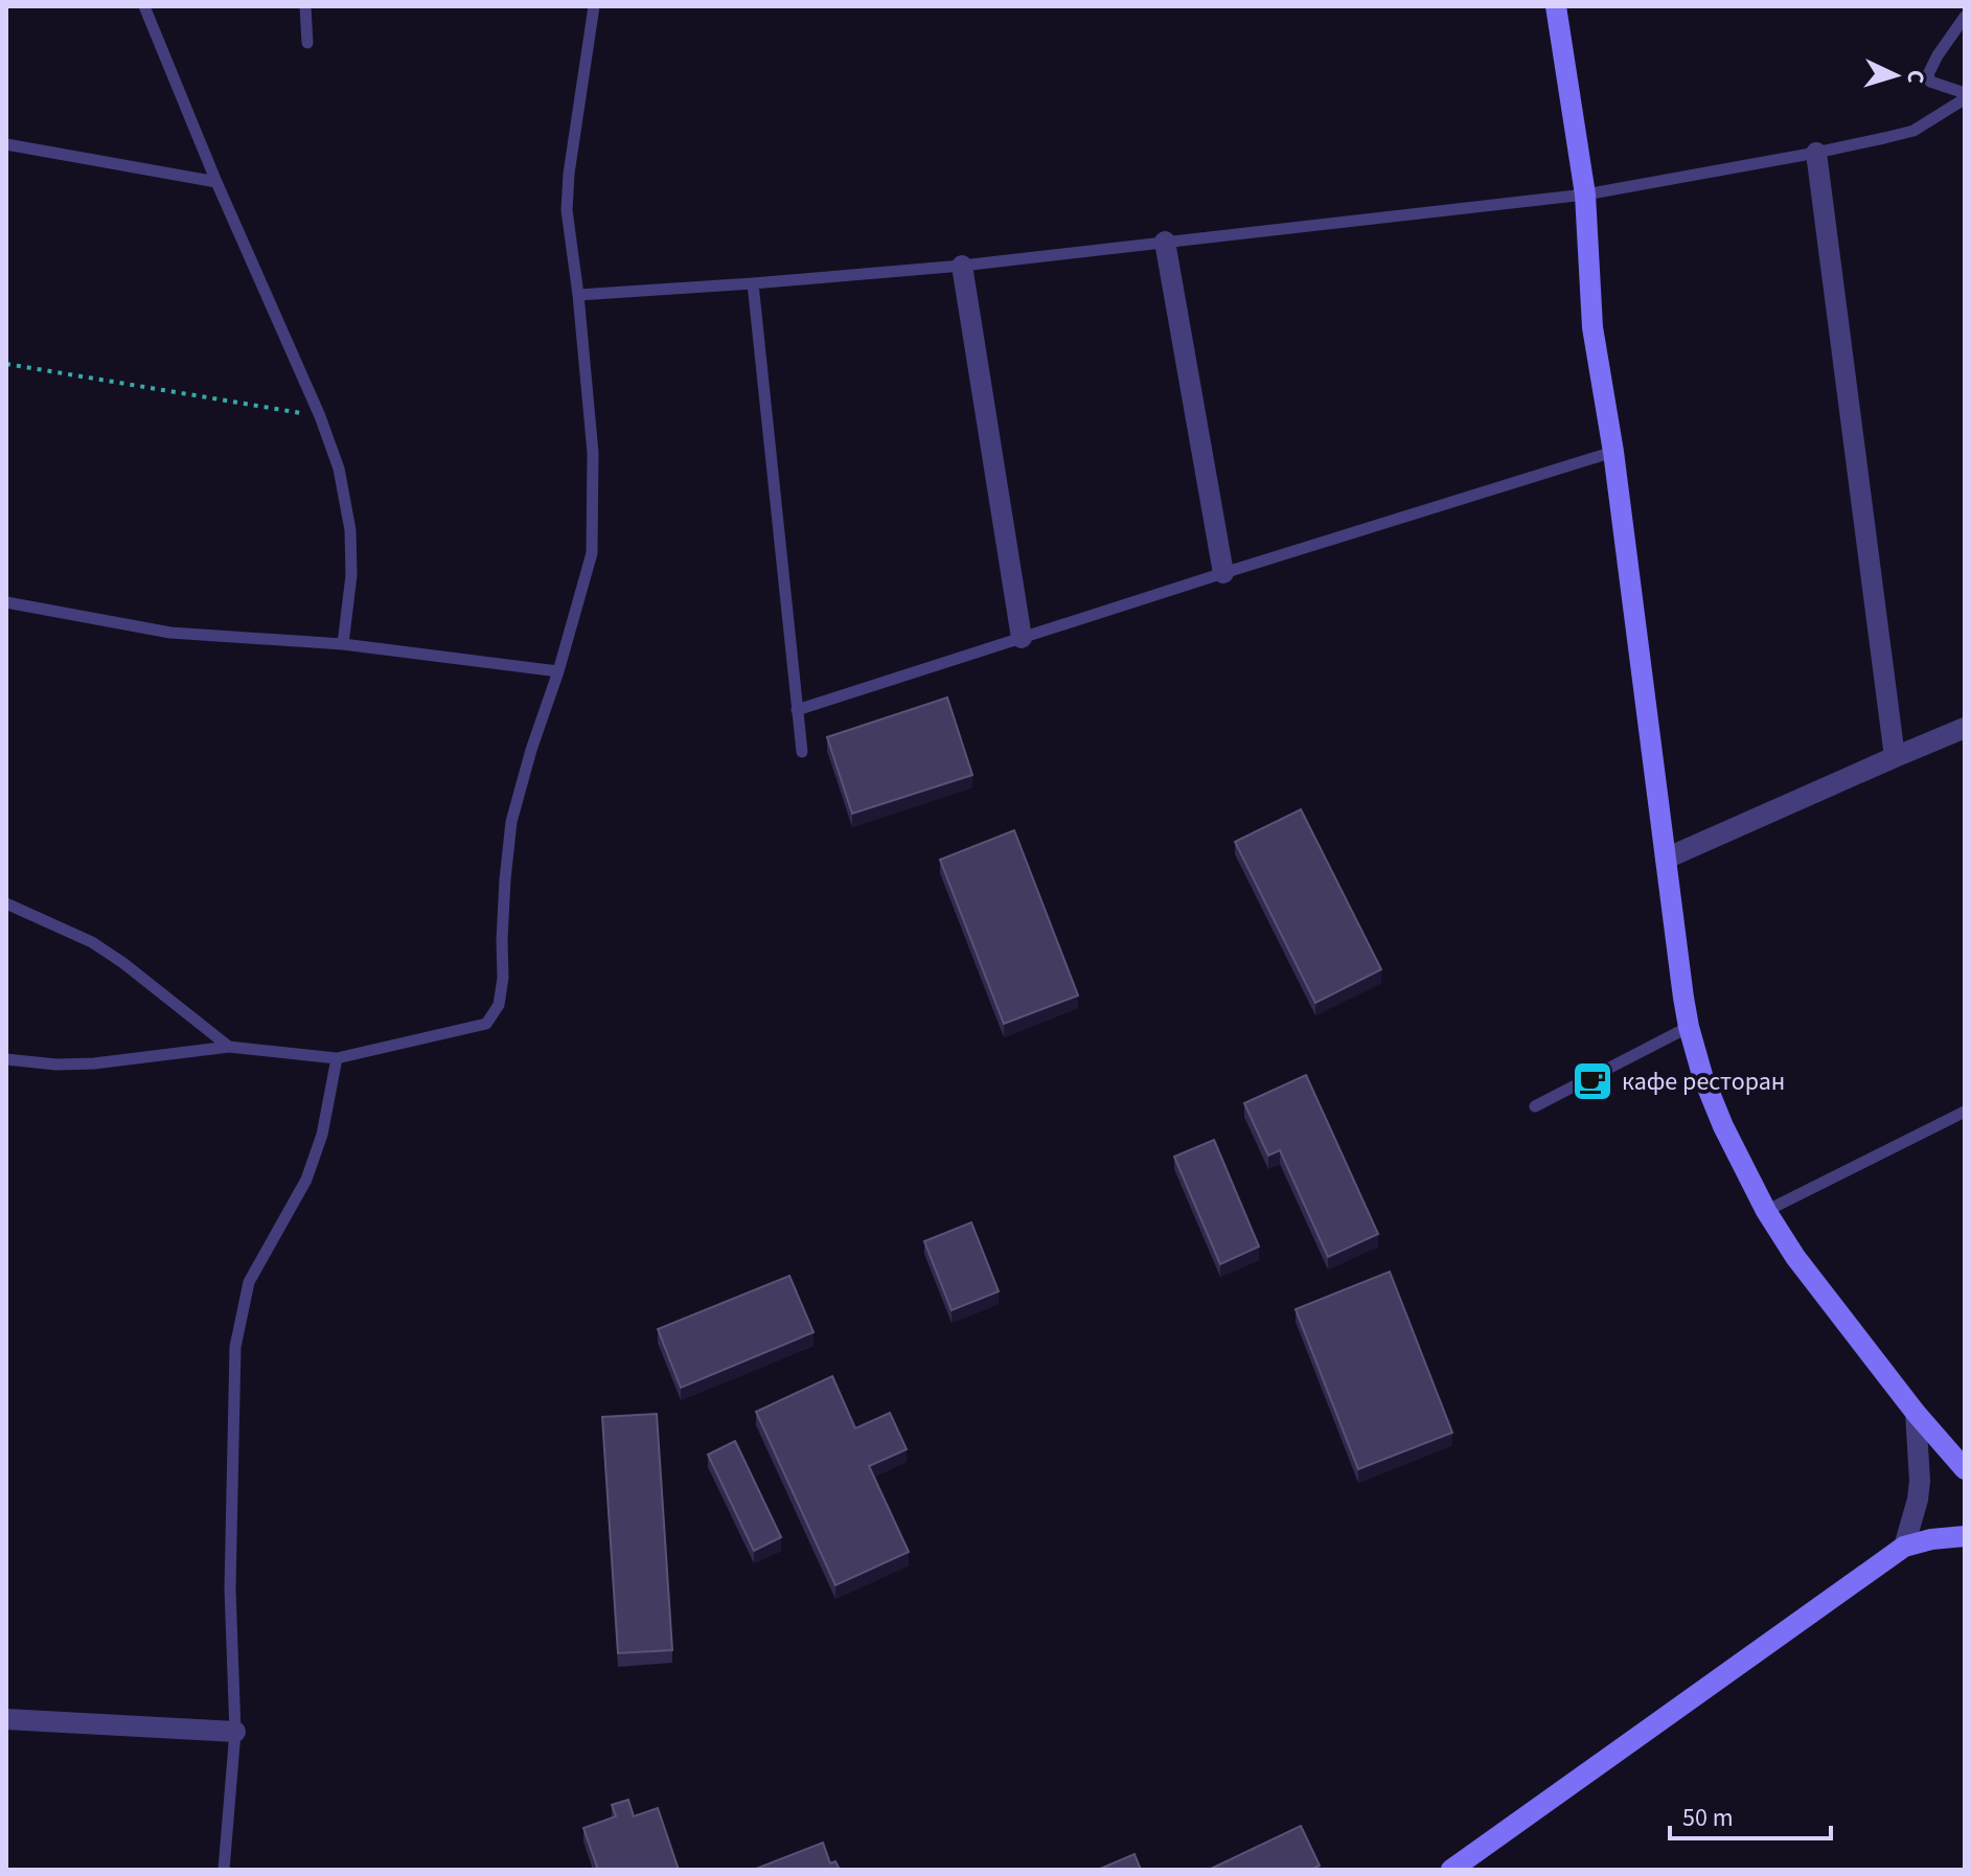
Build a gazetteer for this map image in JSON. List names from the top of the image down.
{
  "places": {
    "cafe": ["кафе ресторан"]
  },
  "scale_bar": "50 m",
  "north": "right"
}
